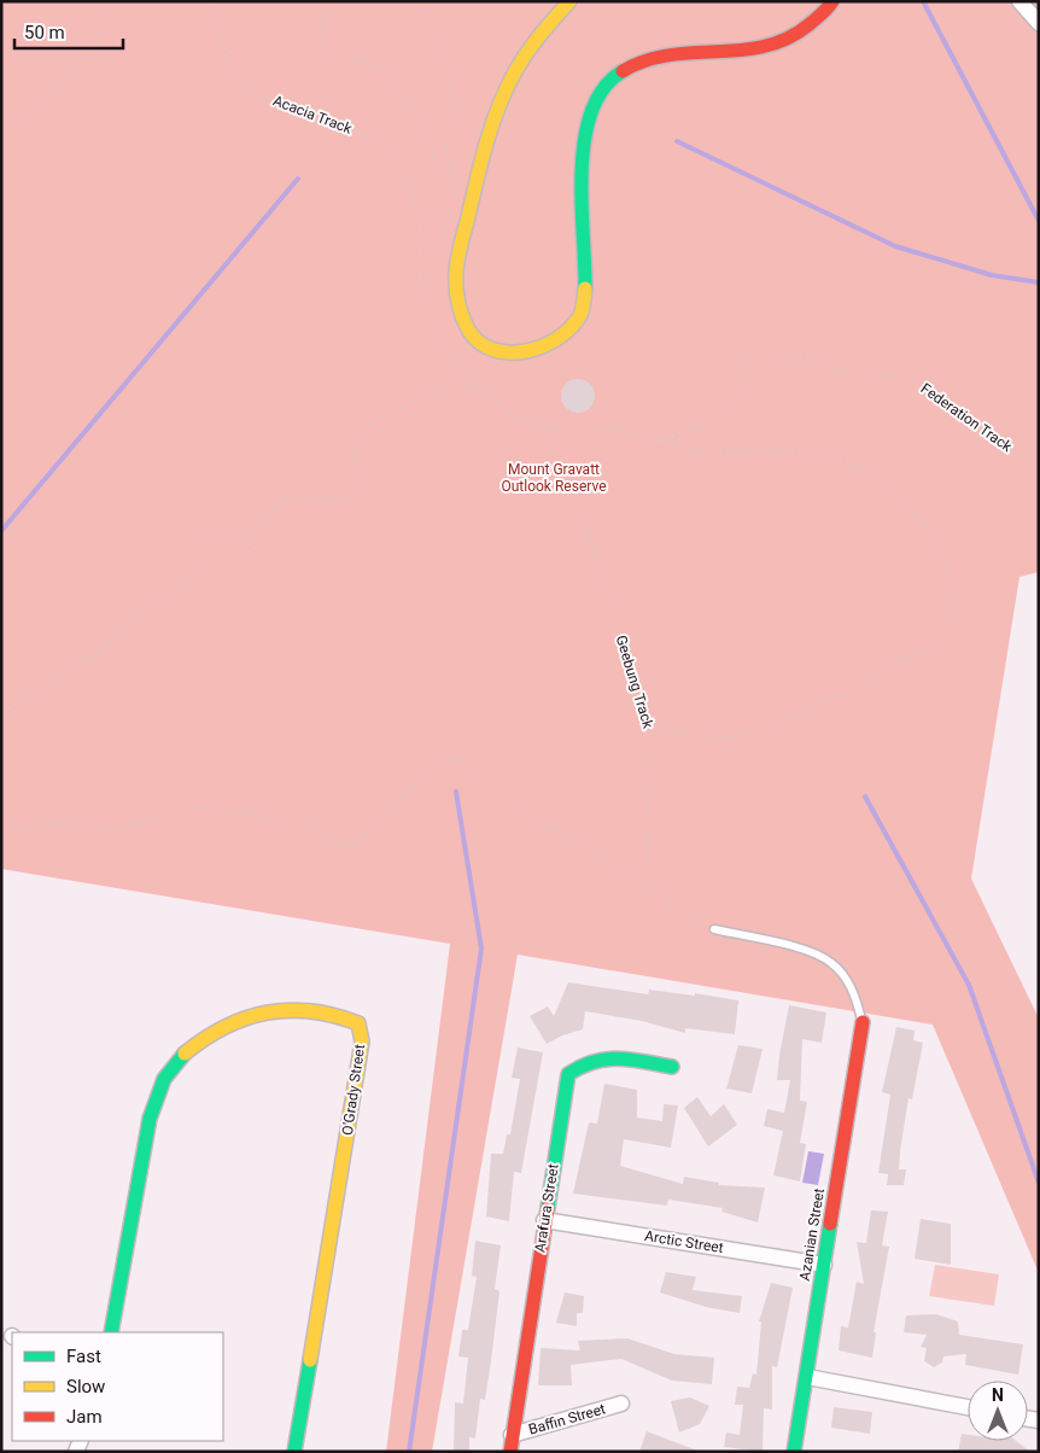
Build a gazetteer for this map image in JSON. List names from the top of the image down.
{
  "streets": {
    "street": [
      "O'Grady Street",
      "Arafura Street",
      "Azanian Street",
      "Arctic Street",
      "Baffin Street"
    ],
    "path": ["Acacia Track", "Federation Track", "Geebung Track"]
  },
  "crossings": [
    ["Federation Track", "Geebung Track"],
    ["Arafura Street", "Arctic Street"],
    ["Arafura Street", "Baffin Street"],
    ["Azanian Street", "Arctic Street"]
  ],
  "parks": ["Mount Gravatt Outlook Reserve"],
  "legend": ["Fast", "Slow", "Jam"],
  "scale_bar": "50 m",
  "north": "top"
}
